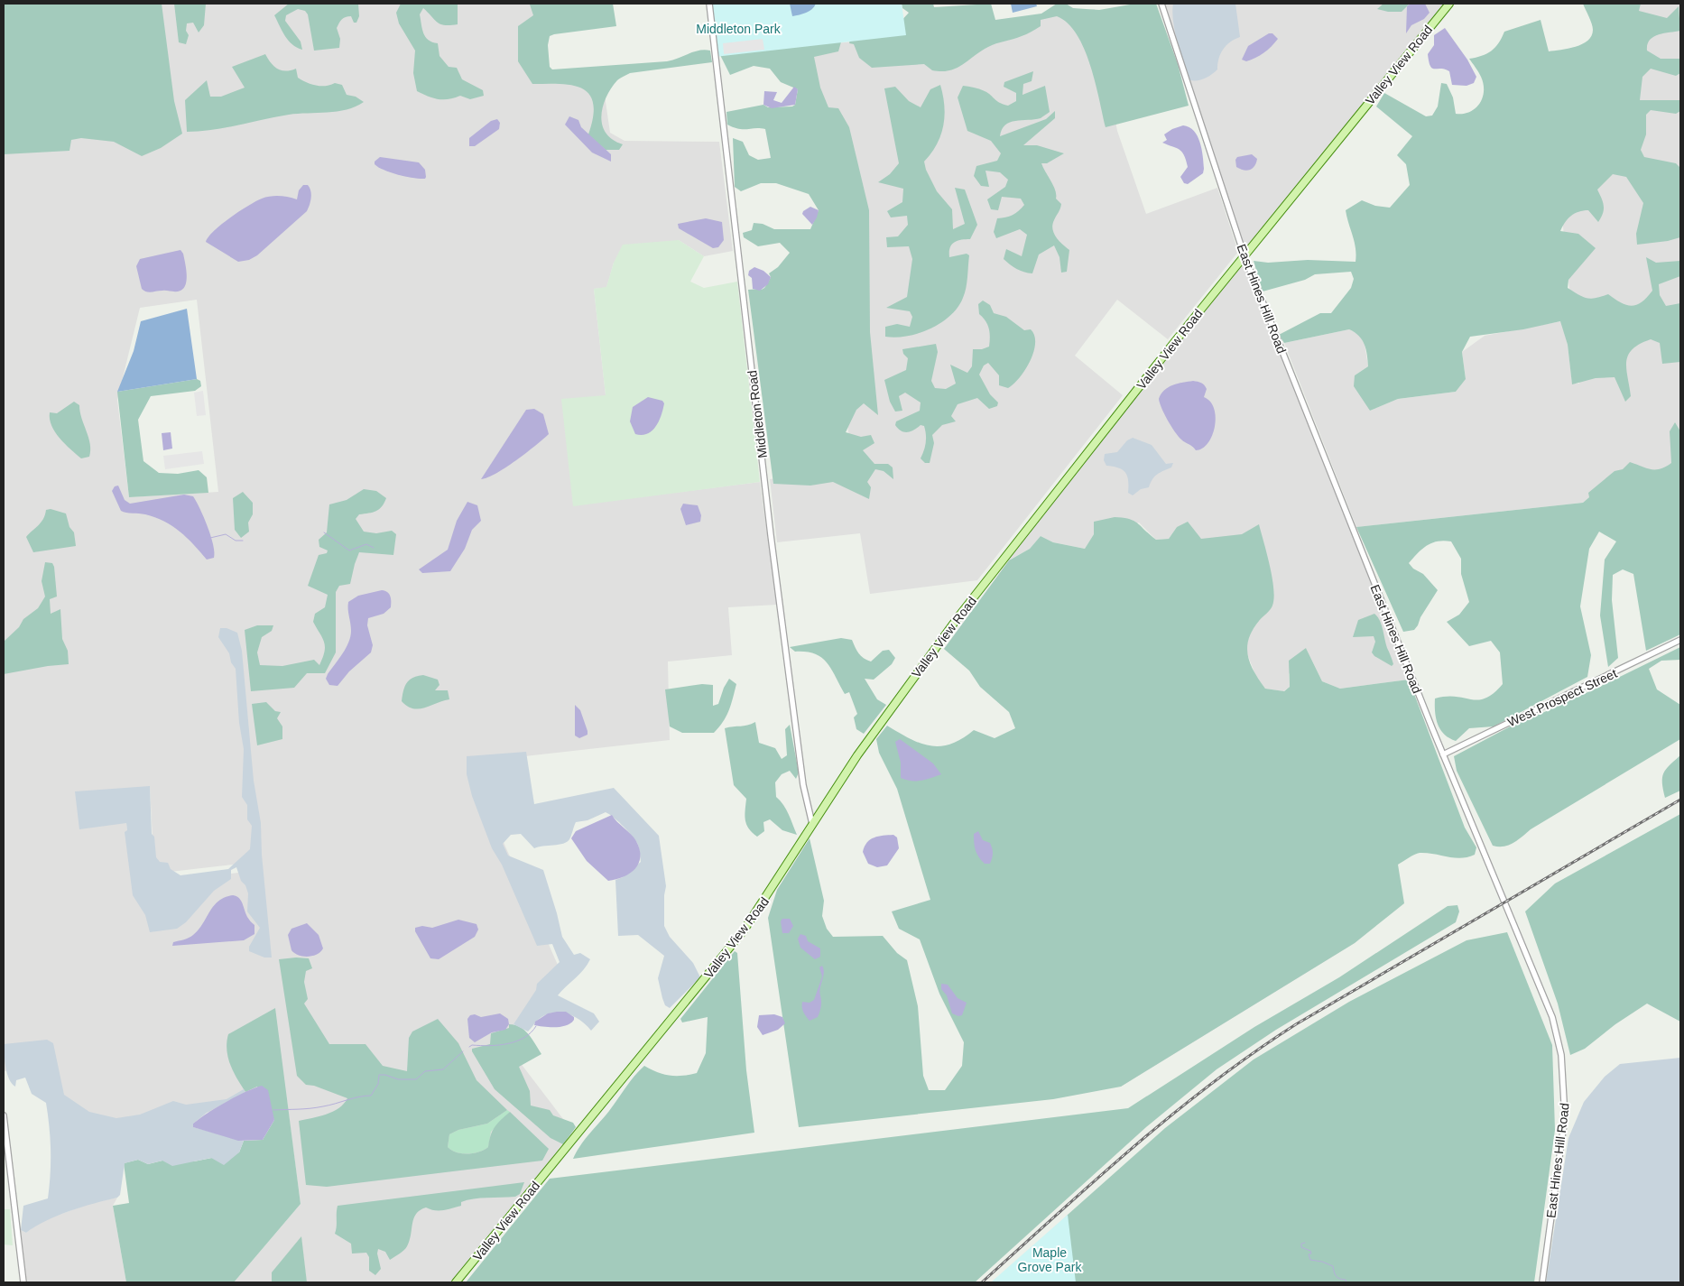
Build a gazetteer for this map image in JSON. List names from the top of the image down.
{
  "streets": {
    "main road": ["Valley View Road"],
    "street": ["East Hines Hill Road", "Middleton Road", "West Prospect Street"]
  },
  "crossings": [
    ["Valley View Road", "East Hines Hill Road"],
    ["Valley View Road", "Middleton Road"],
    ["East Hines Hill Road", "West Prospect Street"]
  ],
  "parks": ["Middleton Park", "Maple Grove Park"]
}
